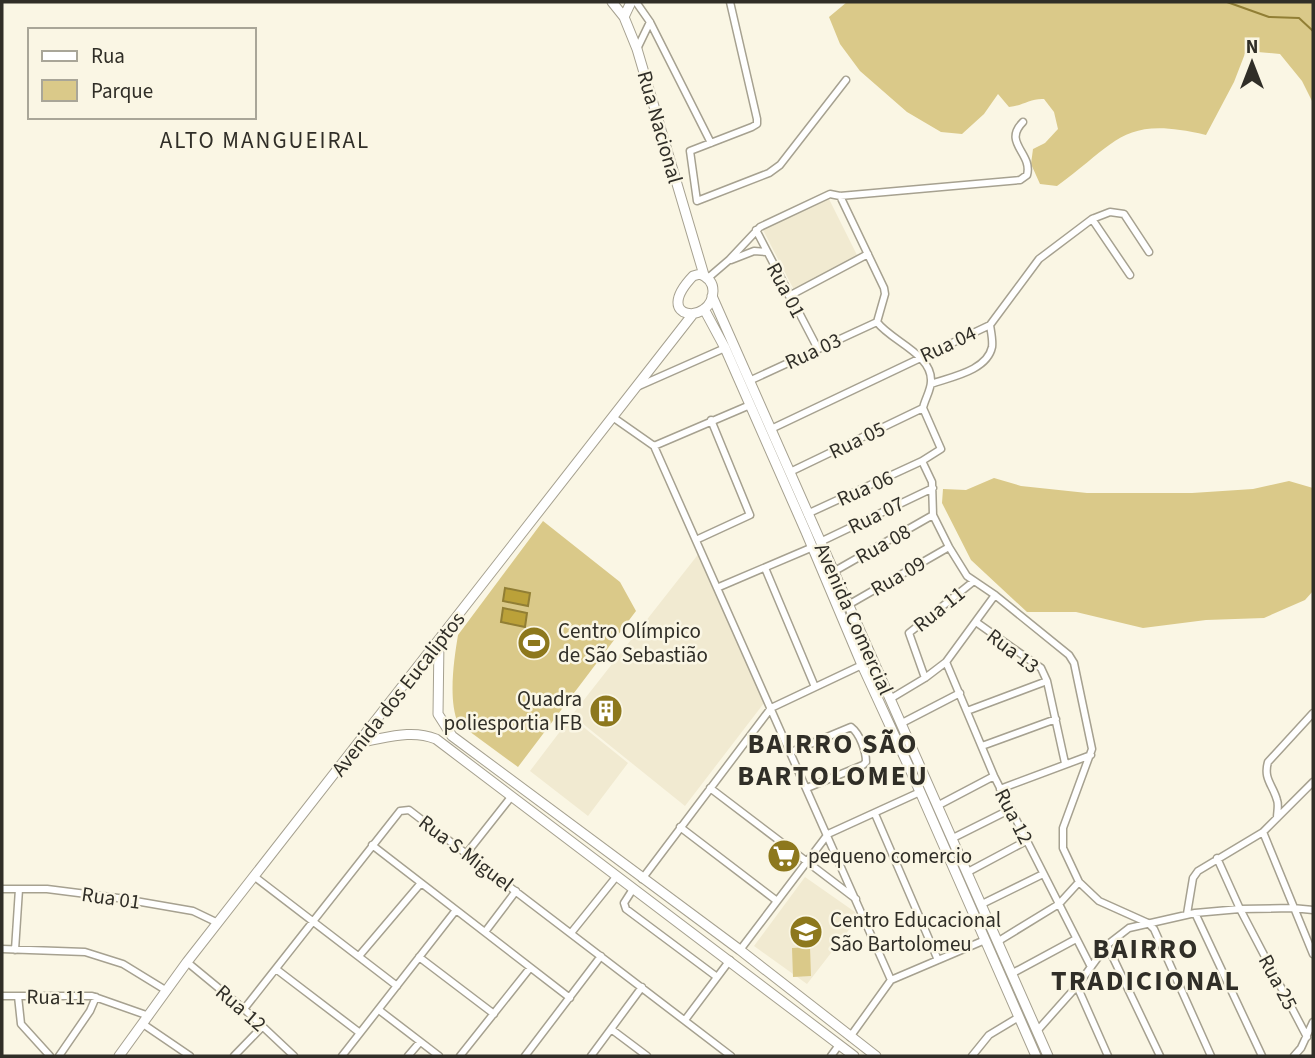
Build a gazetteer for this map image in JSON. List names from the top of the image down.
{
  "streets": {
    "street": [
      "Rua Nacional",
      "Rua 01",
      "Rua 04",
      "Rua 03",
      "Rua 05",
      "Rua 06",
      "Rua 07",
      "Rua 08",
      "Rua 09",
      "Rua 11",
      "Avenida Comercial",
      "Rua 13",
      "Avenida dos Eucaliptos",
      "Rua 12",
      "Rua S Miguel",
      "Rua 25"
    ]
  },
  "crossings": [
    ["Rua Nacional", "Rua 01"],
    ["Rua Nacional", "Avenida Comercial"],
    ["Rua Nacional", "Avenida dos Eucaliptos"],
    ["Rua 01", "Rua 03"],
    ["Rua 01", "Avenida Comercial"],
    ["Rua 01", "Avenida dos Eucaliptos"],
    ["Rua 04", "Avenida Comercial"],
    ["Rua 03", "Avenida Comercial"],
    ["Rua 05", "Avenida Comercial"],
    ["Rua 06", "Avenida Comercial"],
    ["Rua 07", "Avenida Comercial"],
    ["Rua 08", "Avenida Comercial"],
    ["Rua 09", "Avenida Comercial"],
    ["Rua 11", "Avenida dos Eucaliptos"],
    ["Avenida Comercial", "Avenida dos Eucaliptos"],
    ["Avenida dos Eucaliptos", "Rua 12"],
    ["Rua 12", "Rua S Miguel"]
  ],
  "districts": ["ALTO MANGUEIRAL", "BAIRRO SÃO BARTOLOMEU", "BAIRRO TRADICIONAL"],
  "places": {
    "sports": ["Centro Olímpico de São Sebastião"],
    "building": ["Quadra poliesportia IFB"],
    "supermarket": ["pequeno comercio"],
    "school or university": ["Centro Educacional São Bartolomeu"]
  },
  "legend": ["Rua", "Parque"],
  "north": "top"
}
